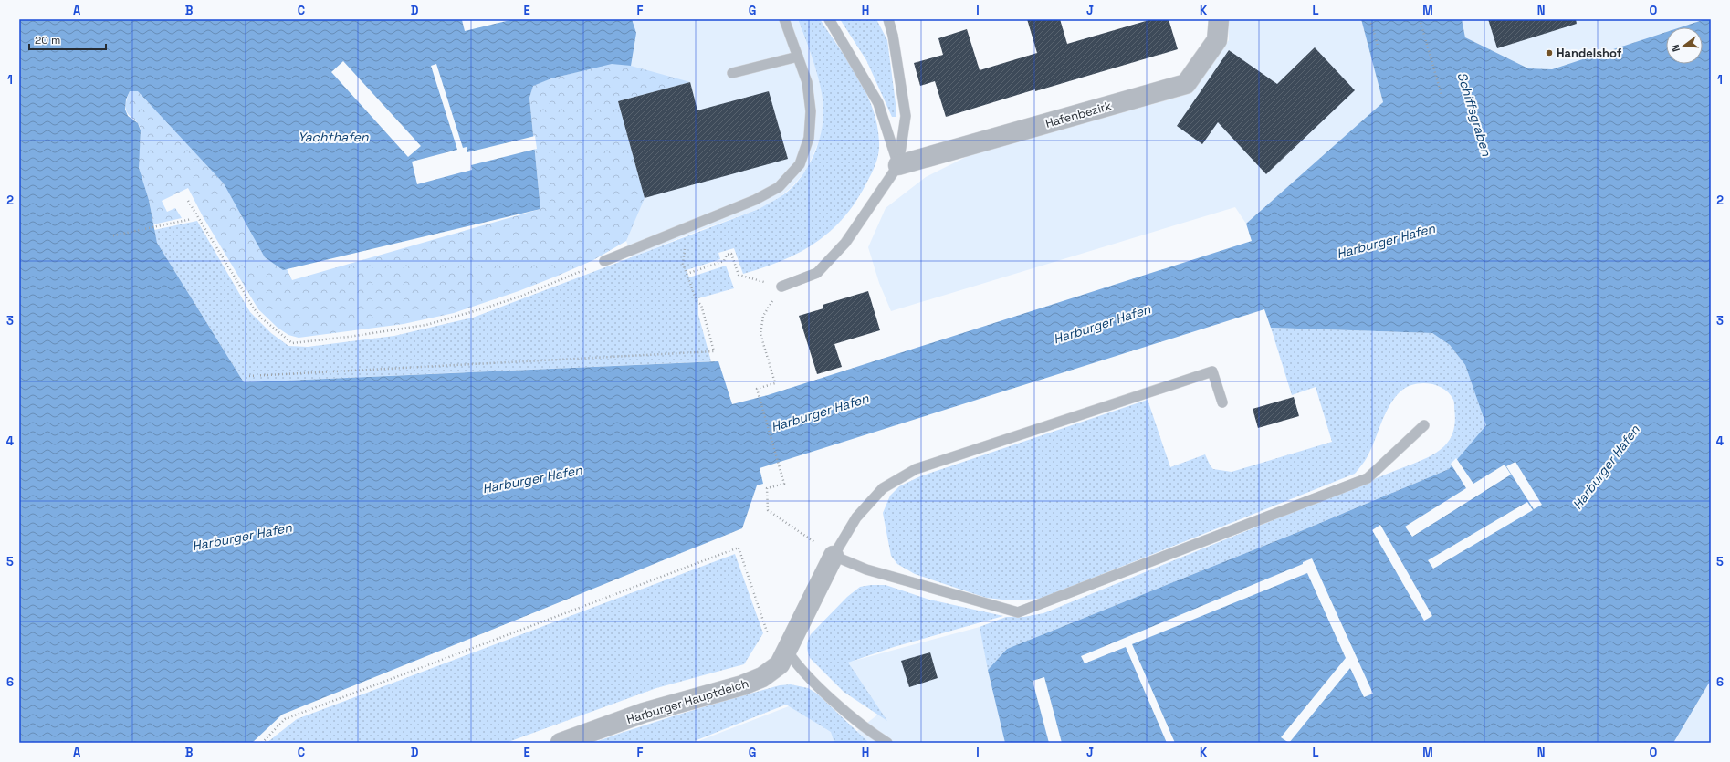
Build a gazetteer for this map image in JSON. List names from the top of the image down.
{
  "streets": {
    "street": ["Hafenbezirk", "Harburger Hauptdeich"]
  },
  "water": ["Schiffsgraben", "Yachthafen", "Harburger Hafen"],
  "places": ["Handelshof"],
  "scale_bar": "20 m",
  "north": "left",
  "grid": {
    "columns": [
      "A",
      "B",
      "C",
      "D",
      "E",
      "F",
      "G",
      "H",
      "I",
      "J",
      "K",
      "L",
      "M",
      "N",
      "O"
    ],
    "rows": [
      "1",
      "2",
      "3",
      "4",
      "5",
      "6"
    ]
  }
}
